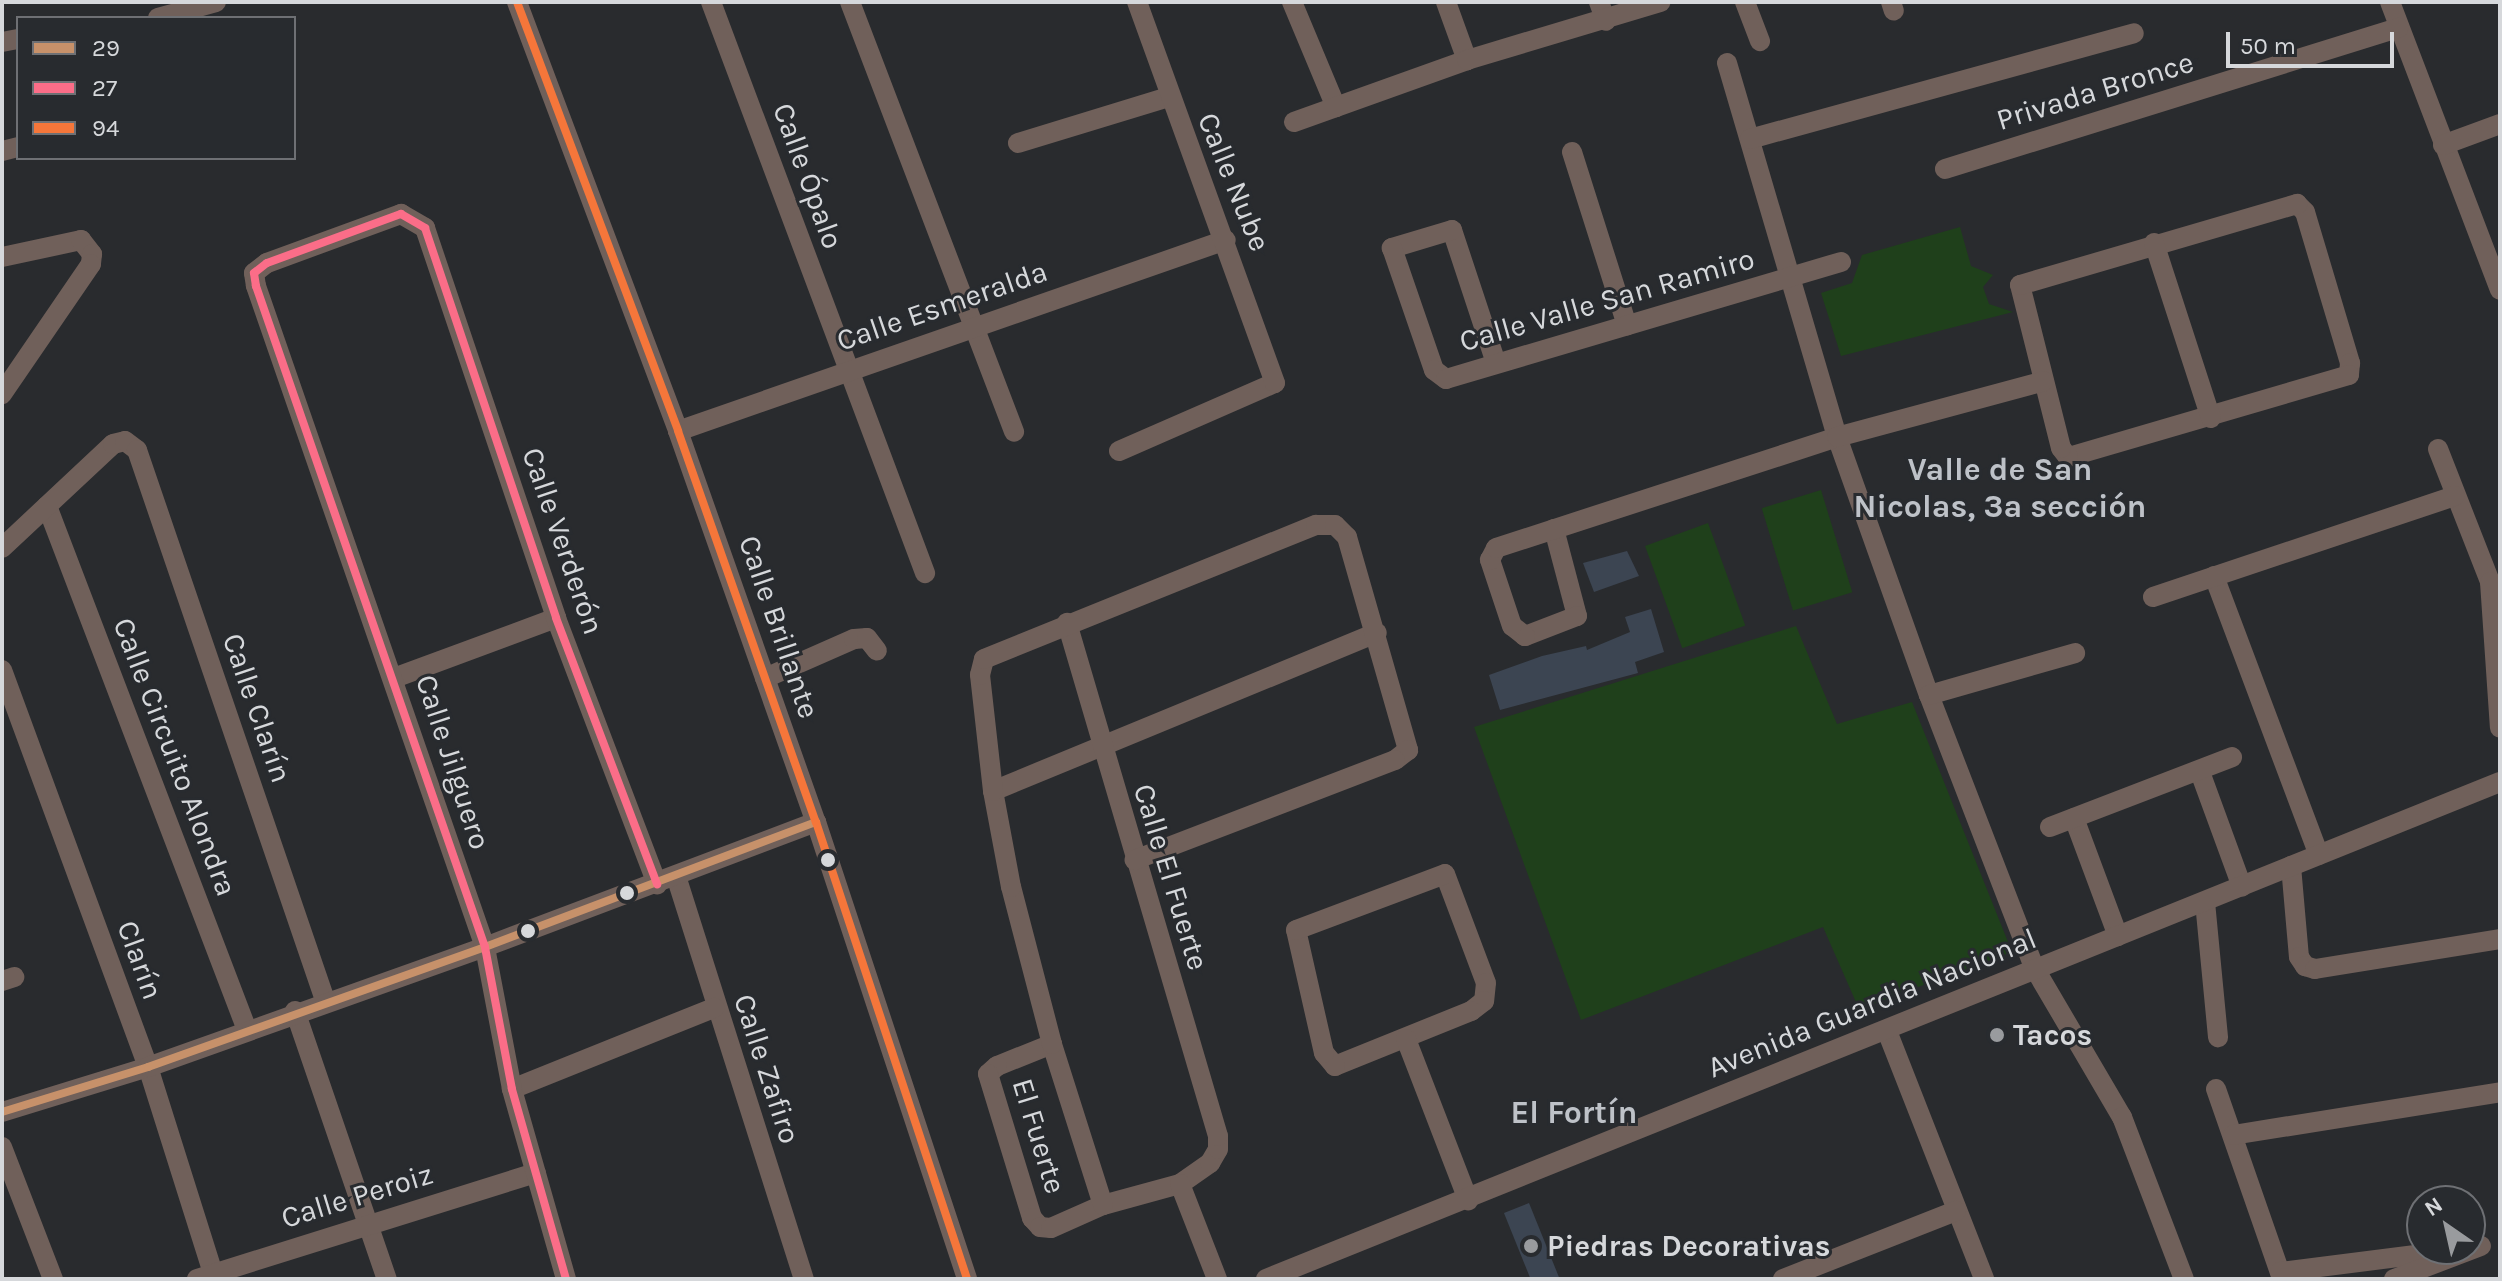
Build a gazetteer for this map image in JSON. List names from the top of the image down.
{
  "streets": {
    "street": [
      "Privada Bronce",
      "Calle Ópalo",
      "Calle Nube",
      "Calle Valle San Ramiro",
      "Calle Esmeralda",
      "Calle Verderón",
      "Calle Brillante",
      "Calle Clarín",
      "Calle Circuito Alondra",
      "Calle Jilguero",
      "Calle El Fuerte",
      "Clarín",
      "Avenida Guardia Nacional",
      "Calle Zafiro",
      "El Fuerte",
      "Calle Peroiz"
    ]
  },
  "crossings": [
    ["Calle Ópalo", "Calle Esmeralda"],
    ["Calle Nube", "Calle Esmeralda"],
    ["Calle Esmeralda", "Calle Brillante"],
    ["Calle Verderón", "Calle Jilguero"],
    ["Calle Verderón", "Calle Zafiro"],
    ["Calle Clarín", "Calle Circuito Alondra"],
    ["Calle Jilguero", "Calle Peroiz"],
    ["Calle El Fuerte", "El Fuerte"],
    ["Clarín", "Calle Peroiz"]
  ],
  "districts": ["Valle de San Nicolas, 3a sección", "El Fortín"],
  "places": ["Tacos", "Piedras Decorativas"],
  "lines": ["transit line 94", "transit line 27", "transit line 29"],
  "legend": ["29", "27", "94"],
  "scale_bar": "50 m",
  "north": "top left"
}
